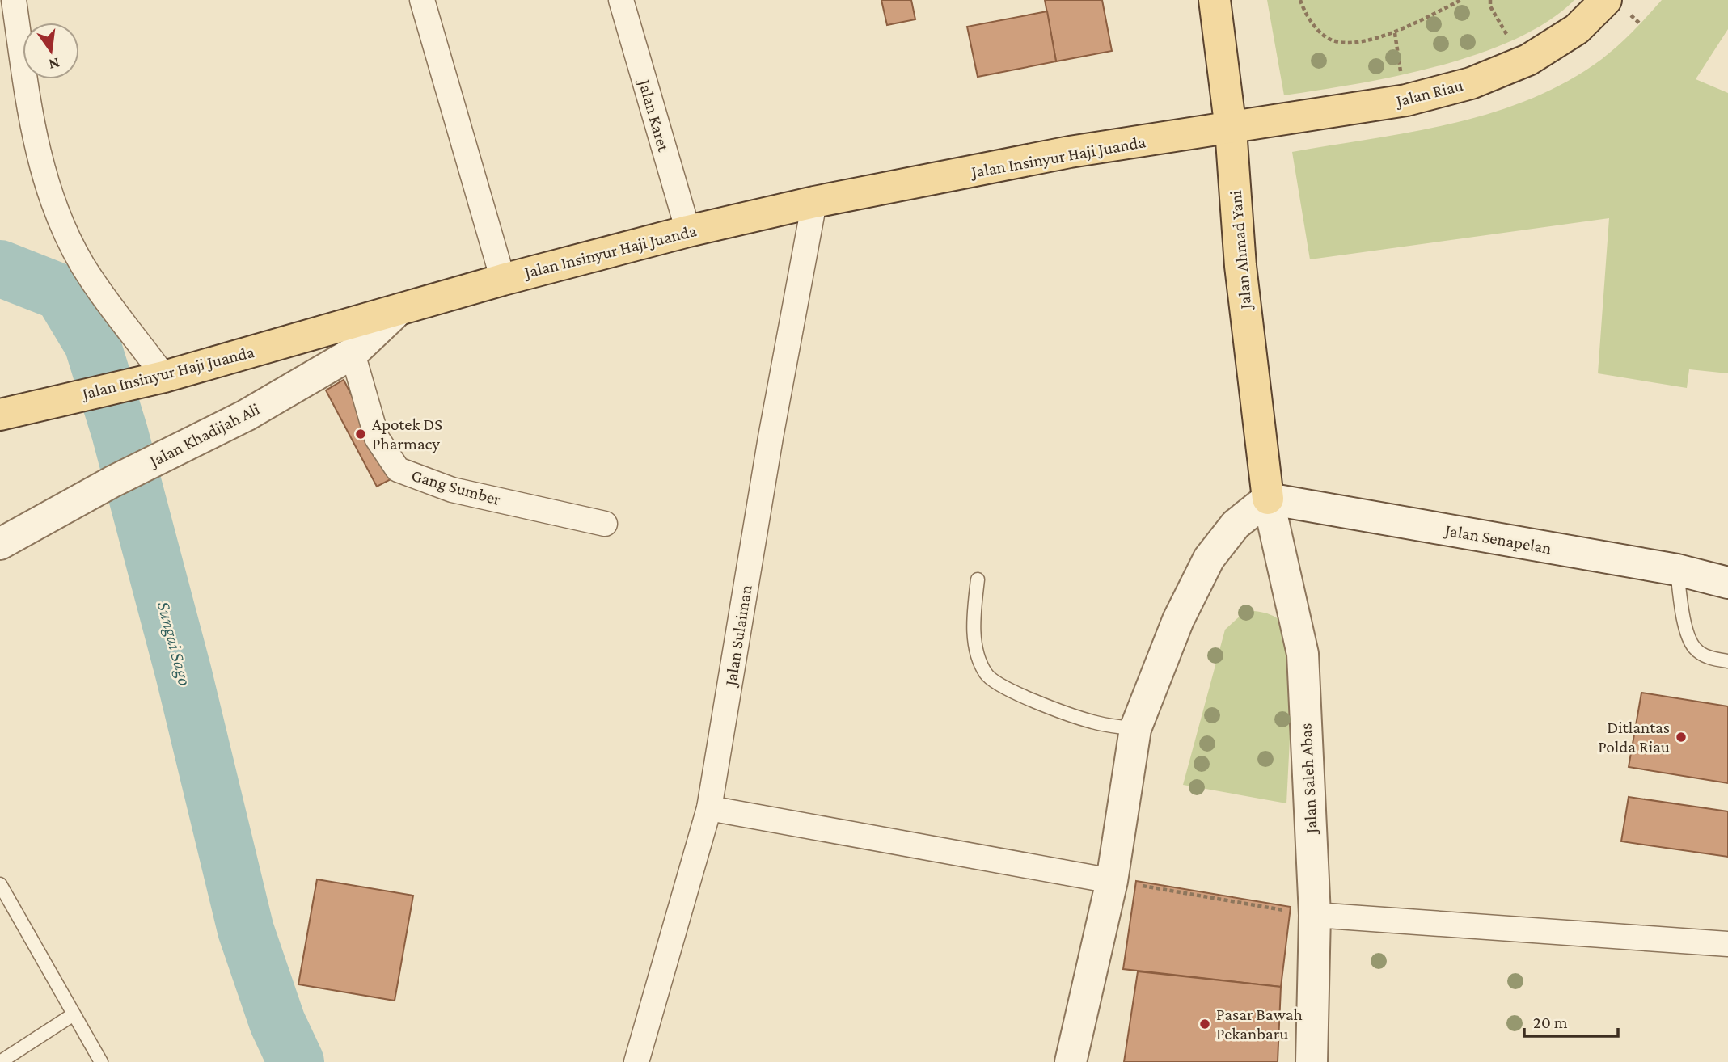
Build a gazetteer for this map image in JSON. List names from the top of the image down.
{
  "streets": {
    "main road": ["Jalan Riau", "Jalan Insinyur Haji Juanda", "Jalan Ahmad Yani"],
    "street": [
      "Jalan Karet",
      "Jalan Khadijah Ali",
      "Gang Sumber",
      "Jalan Senapelan",
      "Jalan Sulaiman",
      "Jalan Saleh Abas"
    ]
  },
  "crossings": [
    ["Jalan Riau", "Jalan Insinyur Haji Juanda"],
    ["Jalan Riau", "Jalan Ahmad Yani"],
    ["Jalan Karet", "Jalan Insinyur Haji Juanda"],
    ["Jalan Insinyur Haji Juanda", "Jalan Ahmad Yani"],
    ["Jalan Insinyur Haji Juanda", "Jalan Khadijah Ali"],
    ["Jalan Insinyur Haji Juanda", "Jalan Sulaiman"],
    ["Jalan Ahmad Yani", "Jalan Senapelan"],
    ["Jalan Ahmad Yani", "Jalan Saleh Abas"],
    ["Jalan Khadijah Ali", "Gang Sumber"],
    ["Jalan Senapelan", "Jalan Saleh Abas"]
  ],
  "water": ["Sungai Sago"],
  "places": ["Apotek DS Pharmacy", "Ditlantas Polda Riau", "Pasar Bawah Pekanbaru"],
  "scale_bar": "20 m",
  "north": "bottom"
}
